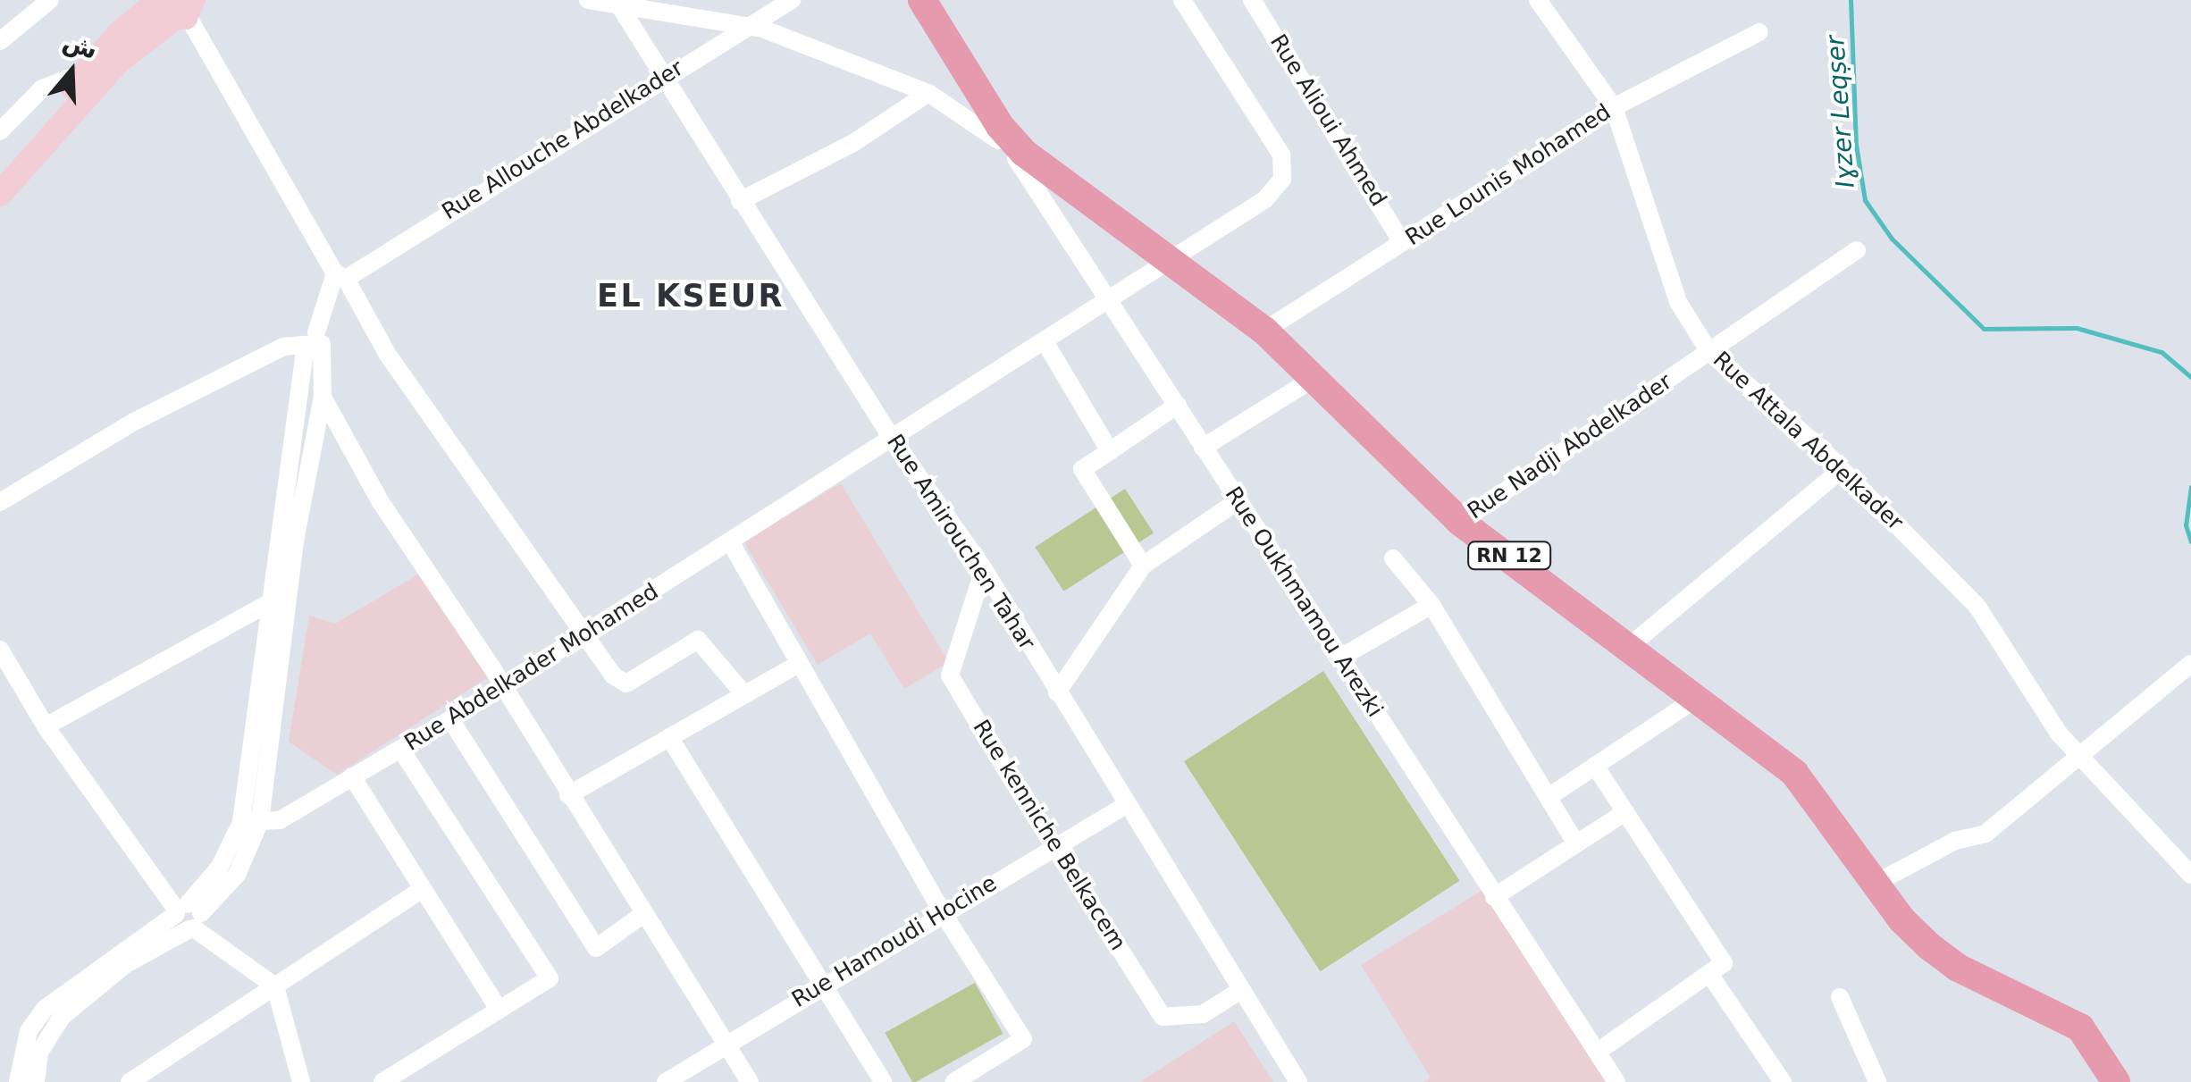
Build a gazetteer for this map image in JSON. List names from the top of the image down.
{
  "streets": {
    "main road": ["RN 12"],
    "street": [
      "Rue Alioui Ahmed",
      "Rue Allouche Abdelkader",
      "Rue Lounis Mohamed",
      "Rue Attala Abdelkader",
      "Rue Nadji Abdelkader",
      "Rue Amirouchen Tahar",
      "Rue Oukhmamou Arezki",
      "Rue Abdelkader Mohamed",
      "Rue kenniche Belkacem",
      "Rue Hamoudi Hocine"
    ]
  },
  "crossings": [
    ["Rue Alioui Ahmed", "Rue Lounis Mohamed"],
    ["Rue Alioui Ahmed", "RN 12"],
    ["Rue Allouche Abdelkader", "Rue Amirouchen Tahar"],
    ["Rue Allouche Abdelkader", "Rue Oukhmamou Arezki"],
    ["Rue Lounis Mohamed", "Rue Attala Abdelkader"],
    ["Rue Lounis Mohamed", "RN 12"],
    ["Rue Attala Abdelkader", "Rue Nadji Abdelkader"],
    ["Rue Nadji Abdelkader", "RN 12"],
    ["Rue Amirouchen Tahar", "Rue Oukhmamou Arezki"],
    ["Rue Amirouchen Tahar", "Rue Abdelkader Mohamed"],
    ["Rue Amirouchen Tahar", "Rue kenniche Belkacem"],
    ["Rue Amirouchen Tahar", "Rue Hamoudi Hocine"],
    ["RN 12", "Rue Abdelkader Mohamed"],
    ["Rue Oukhmamou Arezki", "Rue Abdelkader Mohamed"],
    ["Rue kenniche Belkacem", "Rue Hamoudi Hocine"]
  ],
  "districts": ["EL KSEUR"],
  "water": ["Iɣzer Leqṣer"],
  "north": "top"
}
